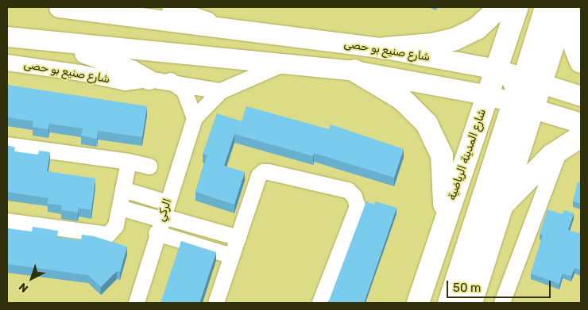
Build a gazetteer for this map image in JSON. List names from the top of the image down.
{
  "streets": {
    "main road": ["شارع المدينة الرياضية"],
    "street": ["شارع صنيع بو حصى", "الركي"]
  },
  "crossings": [
    ["شارع صنيع بو حصى", "شارع المدينة الرياضية"],
    ["شارع صنيع بو حصى", "الركي"]
  ],
  "scale_bar": "50 m",
  "north": "bottom left"
}
